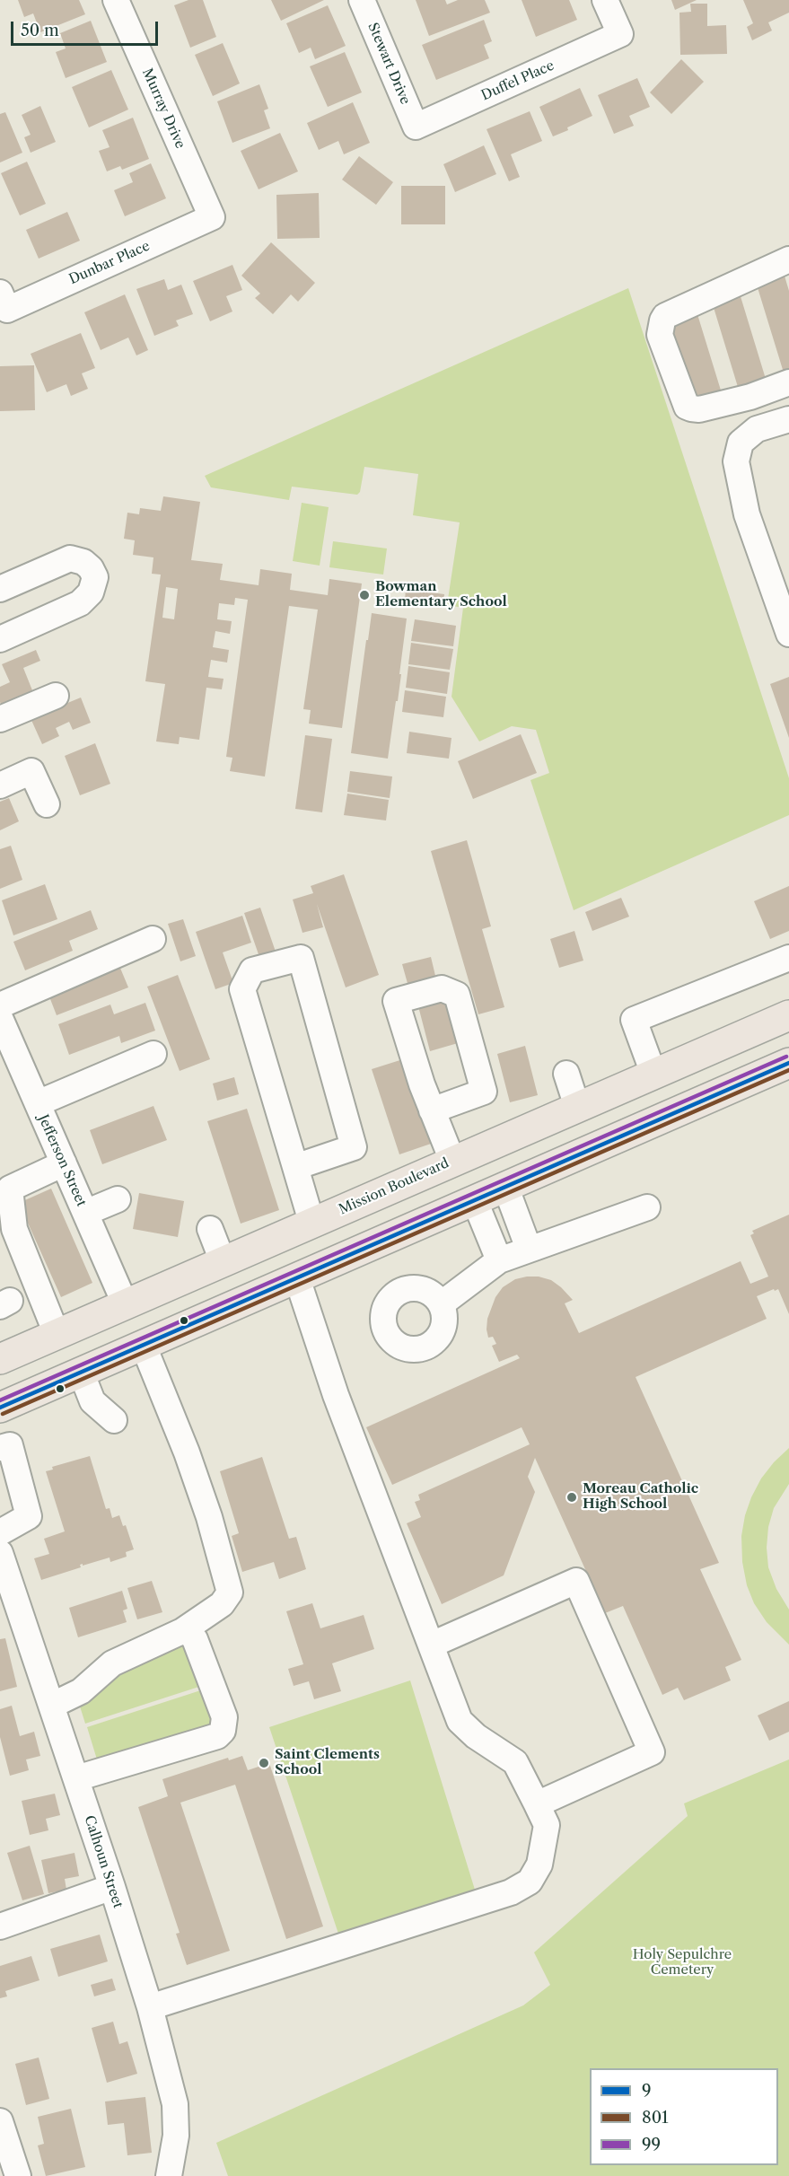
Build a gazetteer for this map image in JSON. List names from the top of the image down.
{
  "streets": {
    "main road": ["Mission Boulevard"],
    "street": [
      "Stewart Drive",
      "Duffel Place",
      "Murray Drive",
      "Dunbar Place",
      "Jefferson Street",
      "Calhoun Street"
    ]
  },
  "crossings": [
    ["Stewart Drive", "Duffel Place"],
    ["Murray Drive", "Dunbar Place"],
    ["Jefferson Street", "Mission Boulevard"]
  ],
  "parks": ["Holy Sepulchre Cemetery"],
  "places": ["Bowman Elementary School", "Moreau Catholic High School", "Saint Clements School"],
  "lines": ["transit line 99", "transit line 9", "transit line 801"],
  "legend": ["9", "801", "99"],
  "scale_bar": "50 m"
}
